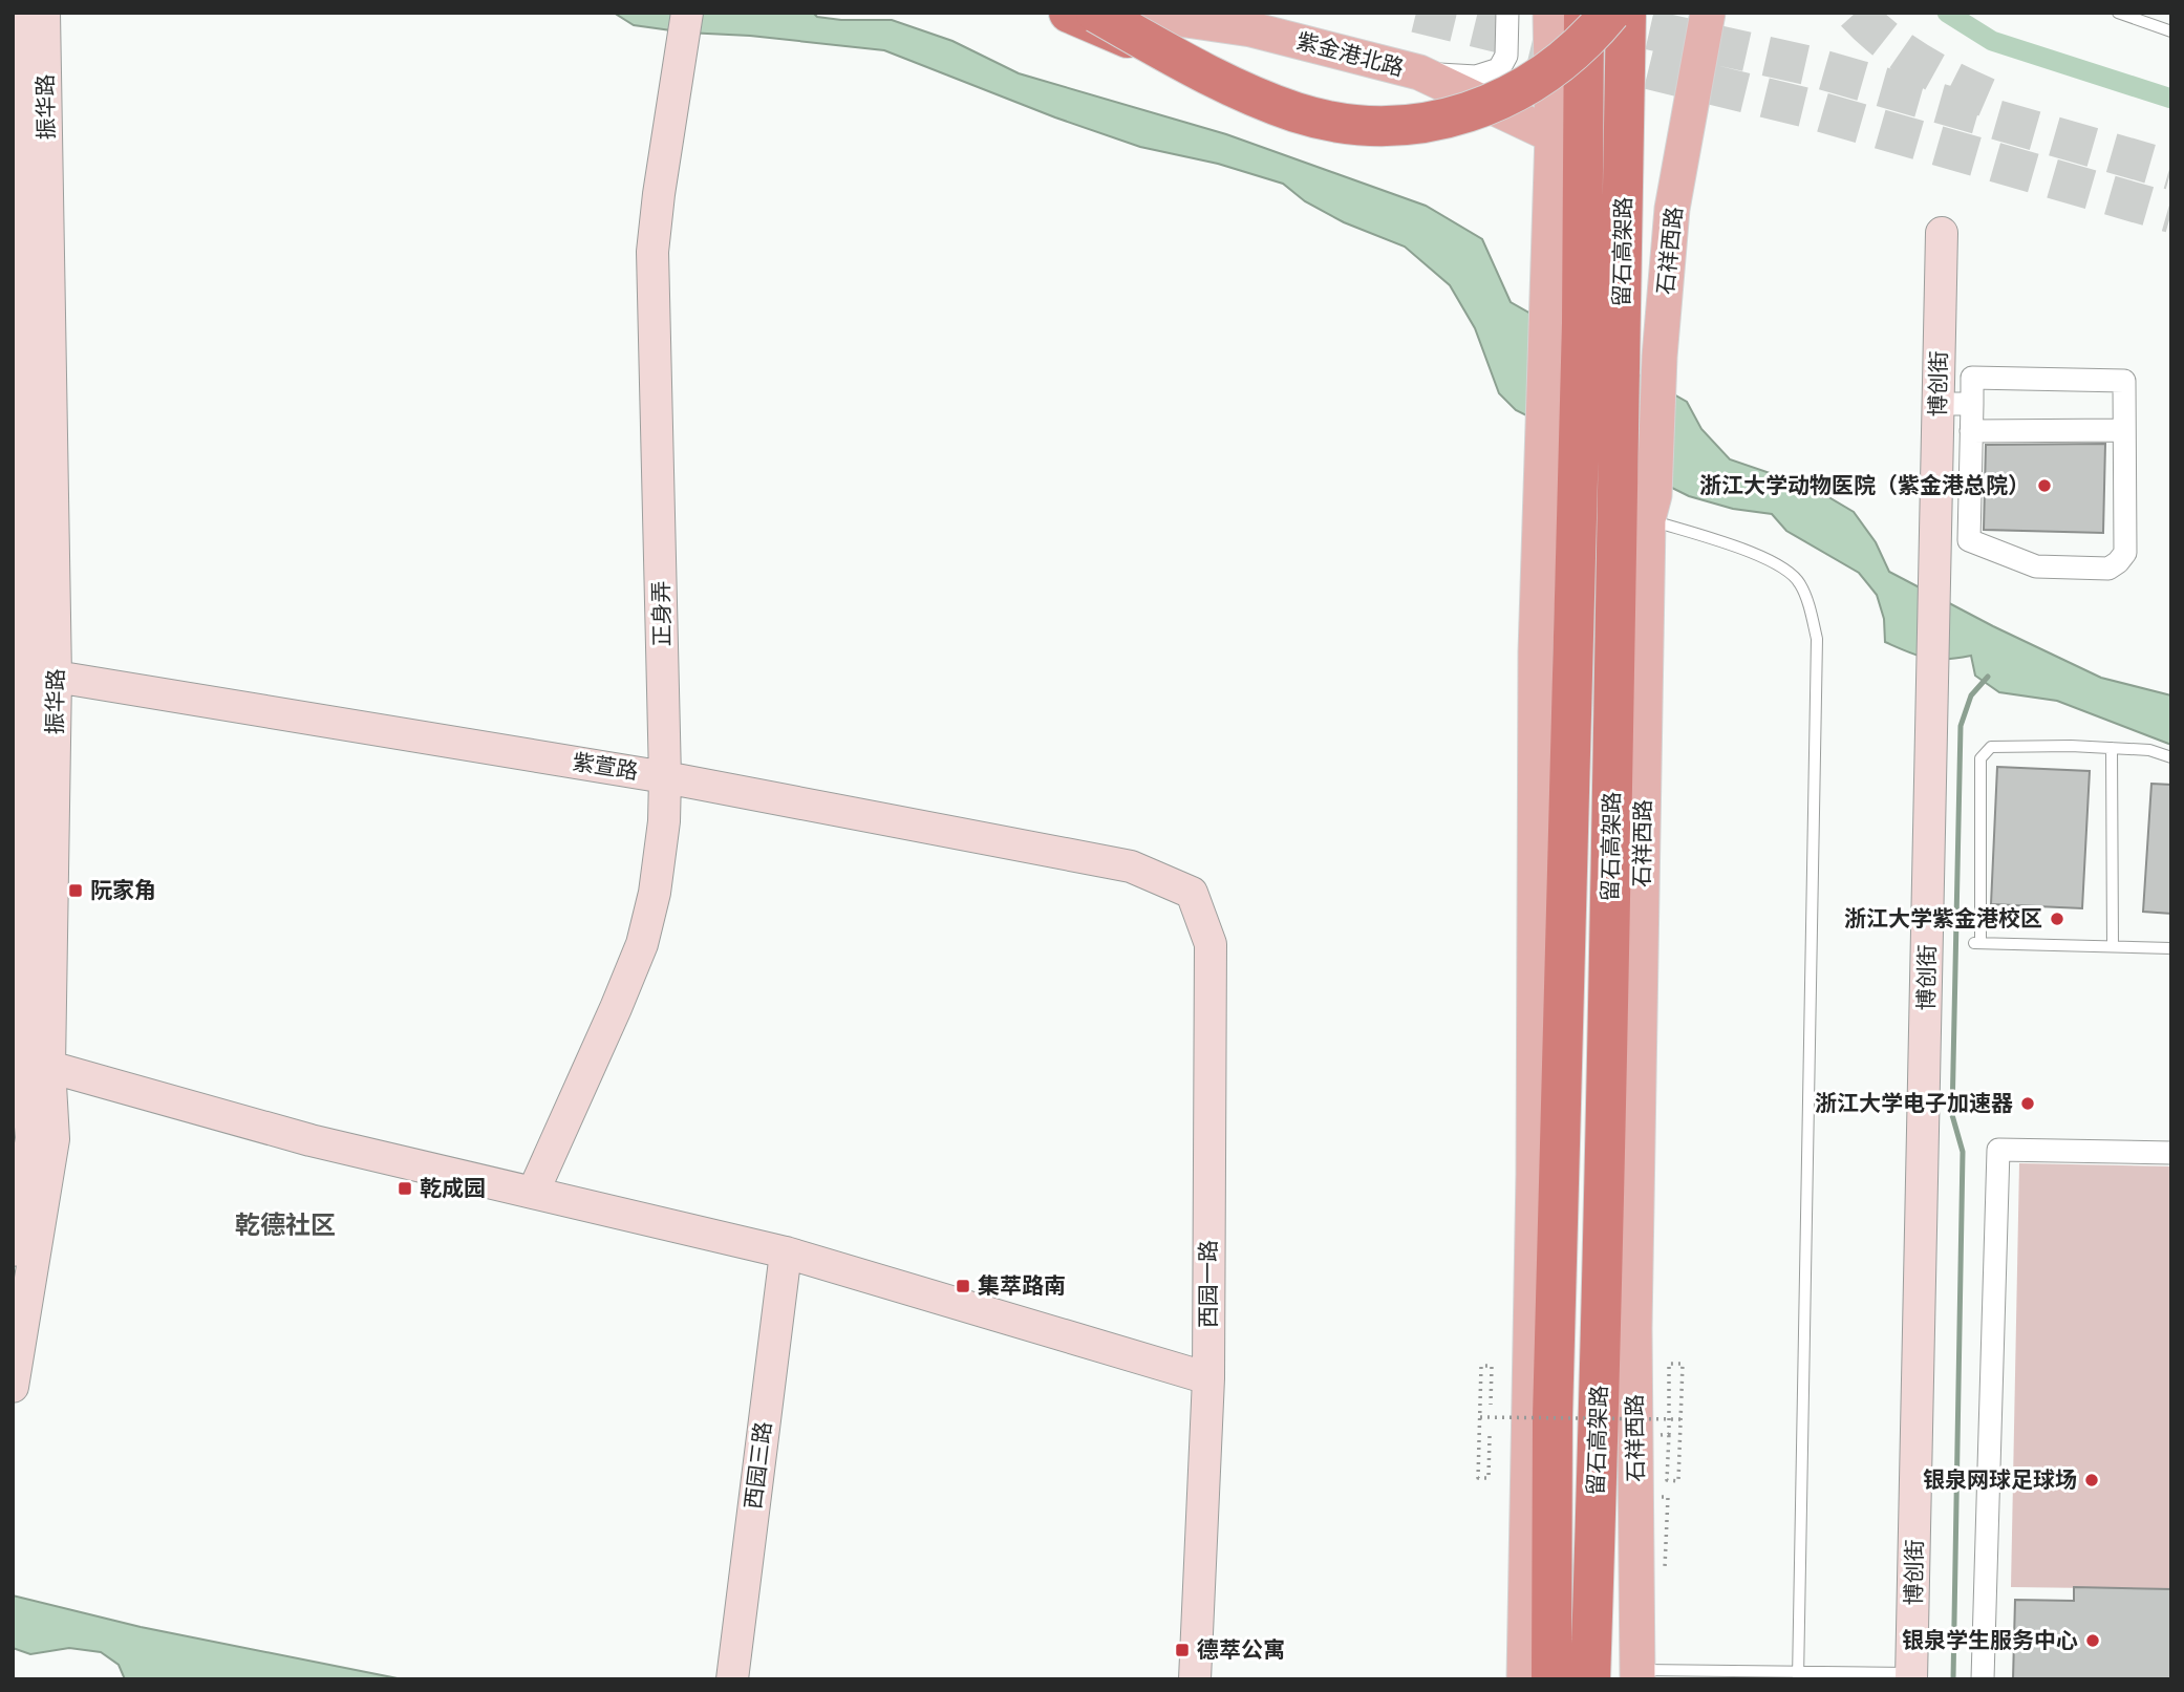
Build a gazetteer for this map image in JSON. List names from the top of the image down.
{
  "streets": {
    "highway": ["留石高架路"],
    "main road": ["紫金港北路", "石祥西路"],
    "street": [
      "振华路",
      "博创街",
      "正身弄",
      "紫萱路",
      "西园一路",
      "西园三路"
    ]
  },
  "crossings": [
    ["振华路", "紫萱路"],
    ["石祥西路", "留石高架路"],
    ["正身弄", "紫萱路"],
    ["紫萱路", "西园一路"]
  ],
  "districts": ["乾德社区"],
  "places": {
    "other": [
      "浙江大学动物医院（紫金港总院）",
      "浙江大学紫金港校区",
      "浙江大学电子加速器",
      "银泉网球足球场",
      "银泉学生服务中心"
    ],
    "transit": [
      "阮家角",
      "乾成园",
      "集萃路南",
      "德萃公寓"
    ]
  }
}
